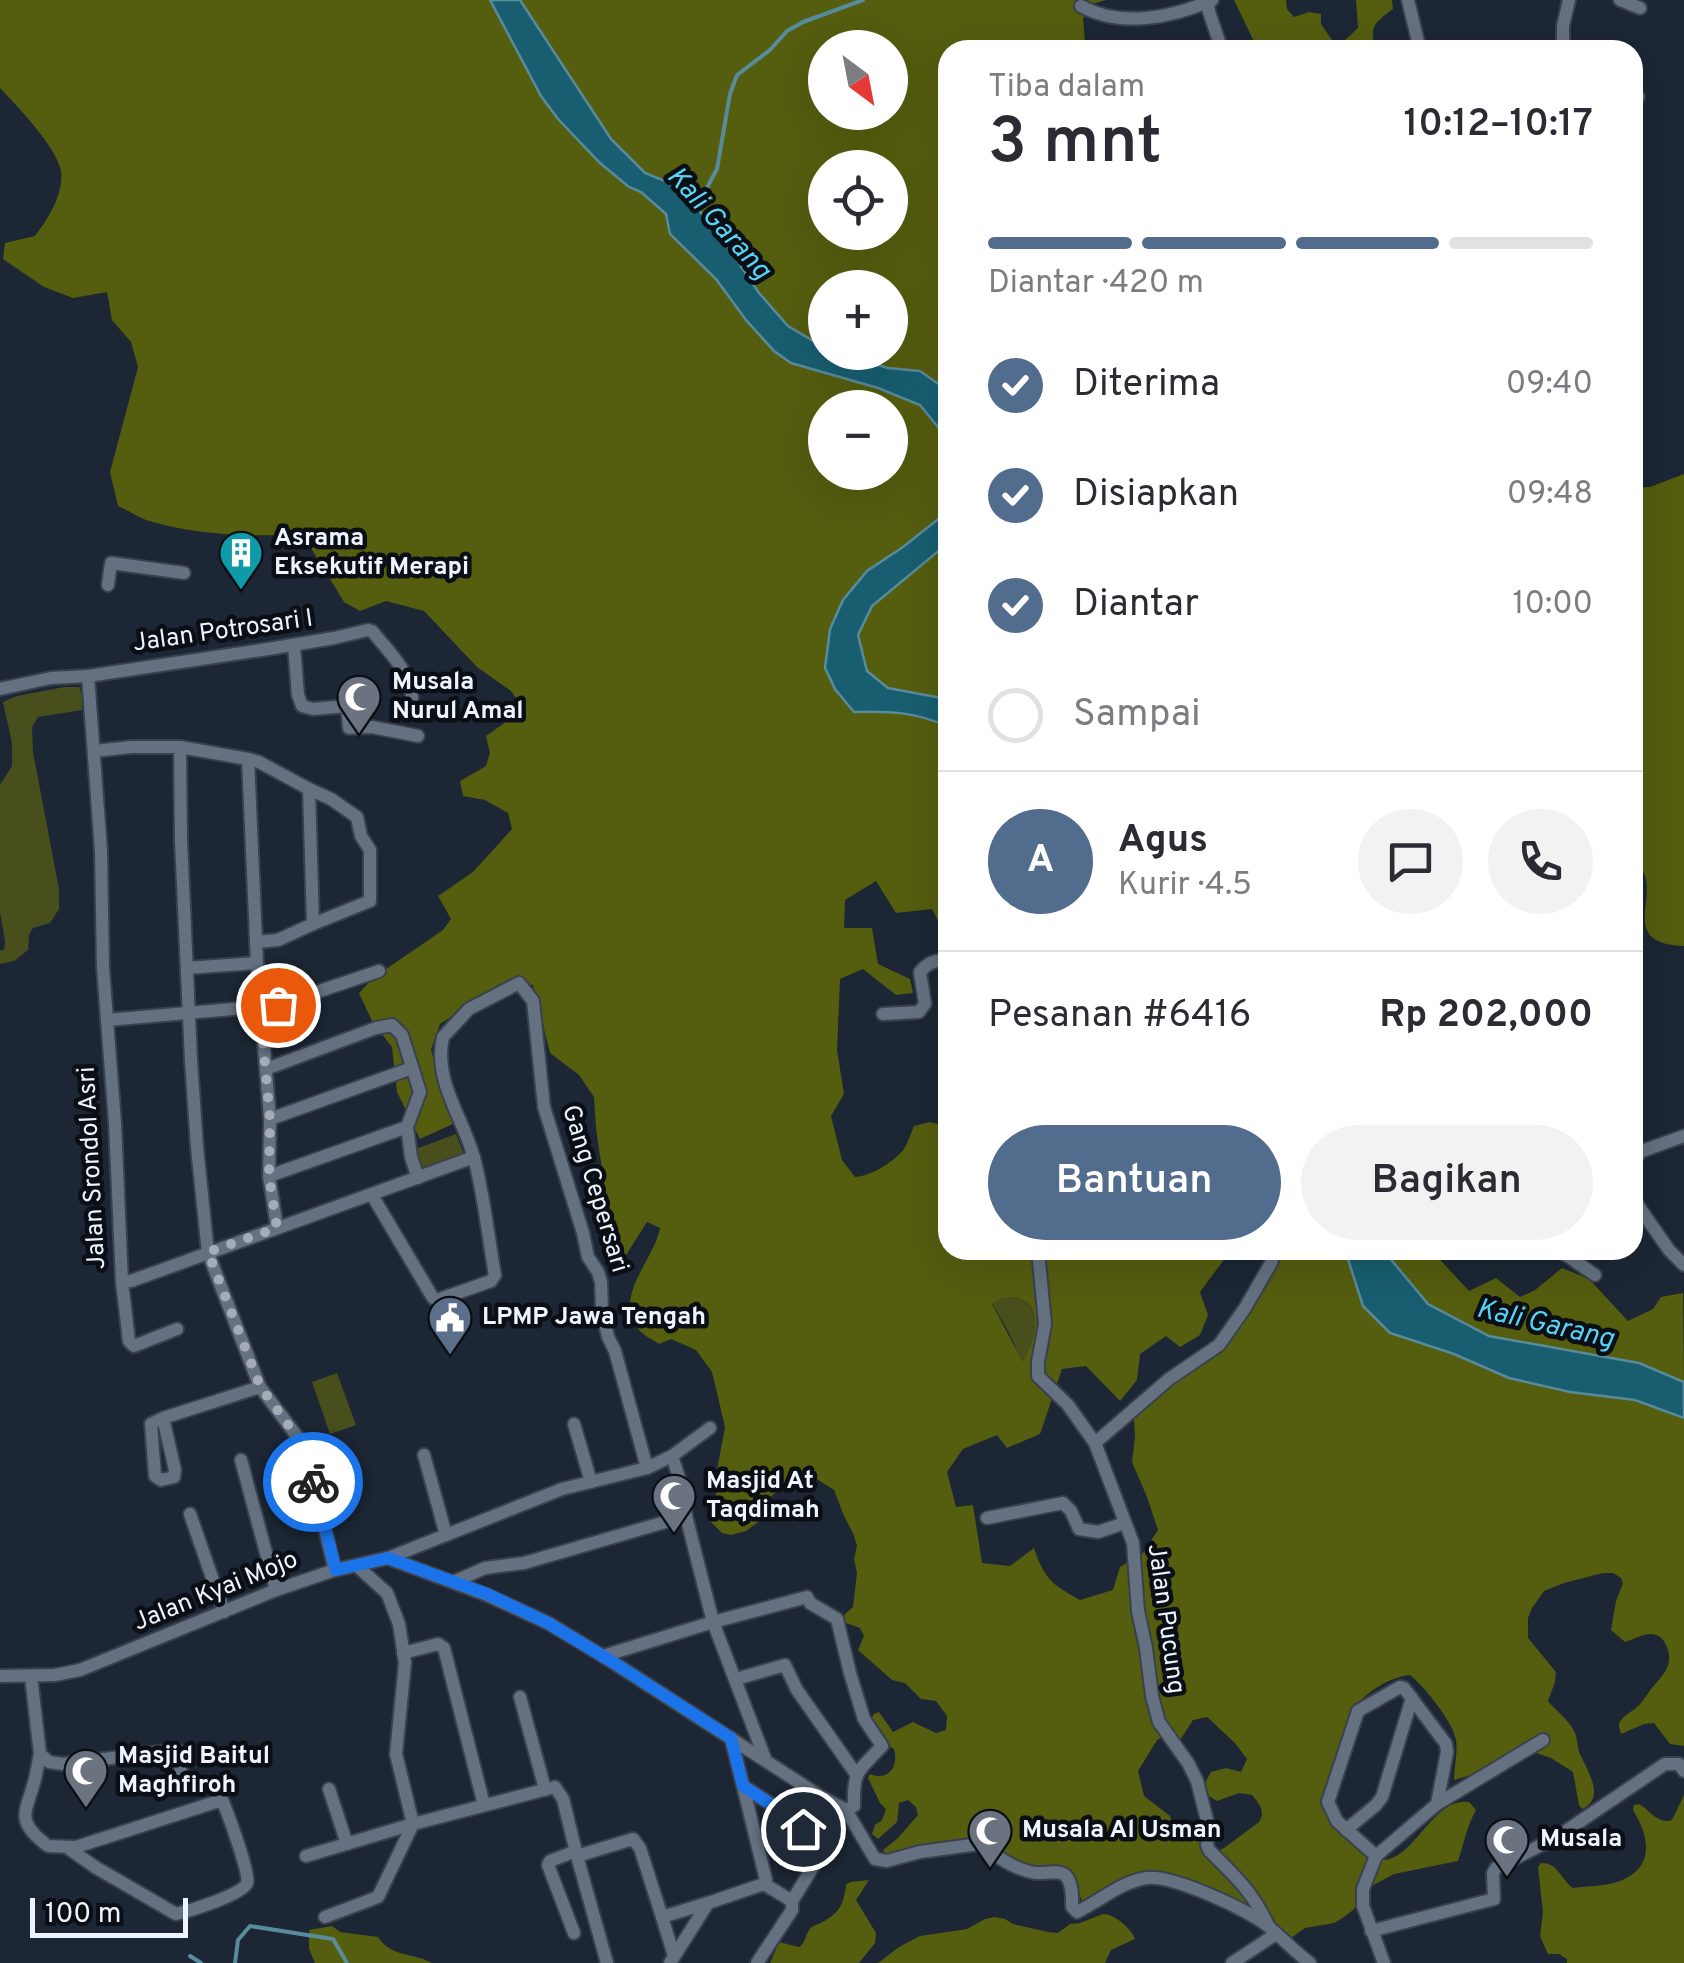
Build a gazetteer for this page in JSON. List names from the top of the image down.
{
  "streets": {
    "street": [
      "Jalan Potrosari I",
      "Jalan Srondol Asri",
      "Gang Cepersari",
      "Jalan Kyai Mojo",
      "Jalan Pucung"
    ]
  },
  "crossings": [
    ["Jalan Potrosari I", "Jalan Srondol Asri"],
    ["Jalan Srondol Asri", "Gang Cepersari"],
    ["Gang Cepersari", "Jalan Kyai Mojo"]
  ],
  "water": ["Kali Garang"],
  "places": {
    "building": ["Asrama Eksekutif Merapi"],
    "mosque": [
      "Musala Nurul Amal",
      "Masjid At Taqdimah",
      "Masjid Baitul Maghfiroh",
      "Musala Al Usman",
      "Musala"
    ],
    "public building": ["LPMP Jawa Tengah"]
  },
  "scale_bar": "100 m",
  "north": "bottom right",
  "page": {
    "map_buttons": ["+", "−"],
    "heading": ["3 mnt", "Tiba dalam", "10:12–10:17"],
    "panel": [
      "Agus",
      "Kurir · 4.5",
      "Pesanan #6416",
      "Rp 202,000"
    ],
    "bar": "Diantar · 420 m",
    "list": [
      ["Diterima", "09:40"],
      ["Disiapkan", "09:48"],
      ["Diantar", "10:00"],
      "Sampai"
    ],
    "round": "A",
    "buttons": ["Bantuan", "Bagikan"],
    "scale": "100 m"
  }
}
